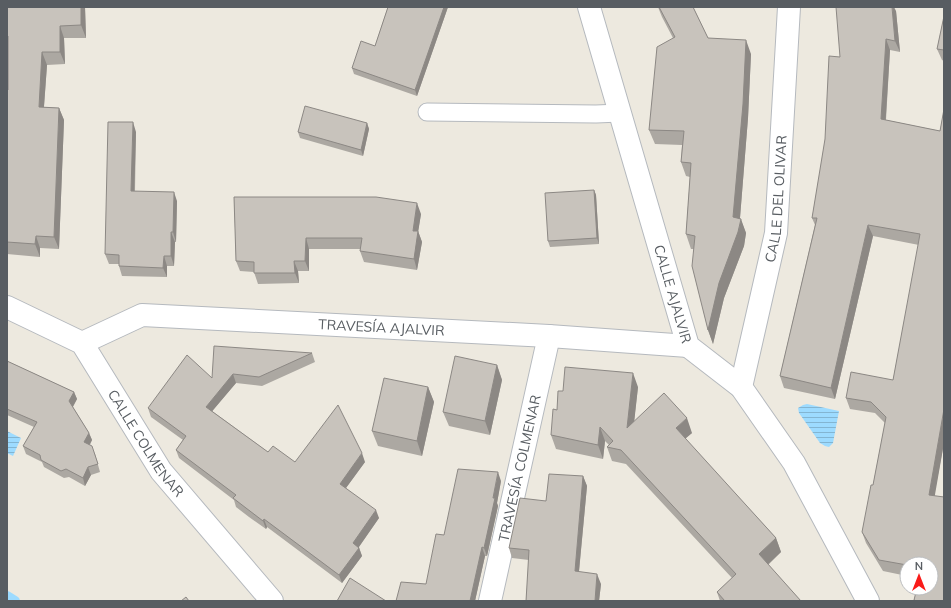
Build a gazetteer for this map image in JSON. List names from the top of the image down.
{
  "streets": {
    "street": [
      "CALLE DEL OLIVAR",
      "CALLE AJALVIR",
      "TRAVESÍA AJALVIR",
      "CALLE COLMENAR",
      "TRAVESÍA COLMENAR"
    ]
  },
  "crossings": [
    ["CALLE DEL OLIVAR", "CALLE AJALVIR"],
    ["CALLE AJALVIR", "TRAVESÍA AJALVIR"],
    ["TRAVESÍA AJALVIR", "CALLE COLMENAR"],
    ["TRAVESÍA AJALVIR", "TRAVESÍA COLMENAR"]
  ],
  "north": "top"
}
